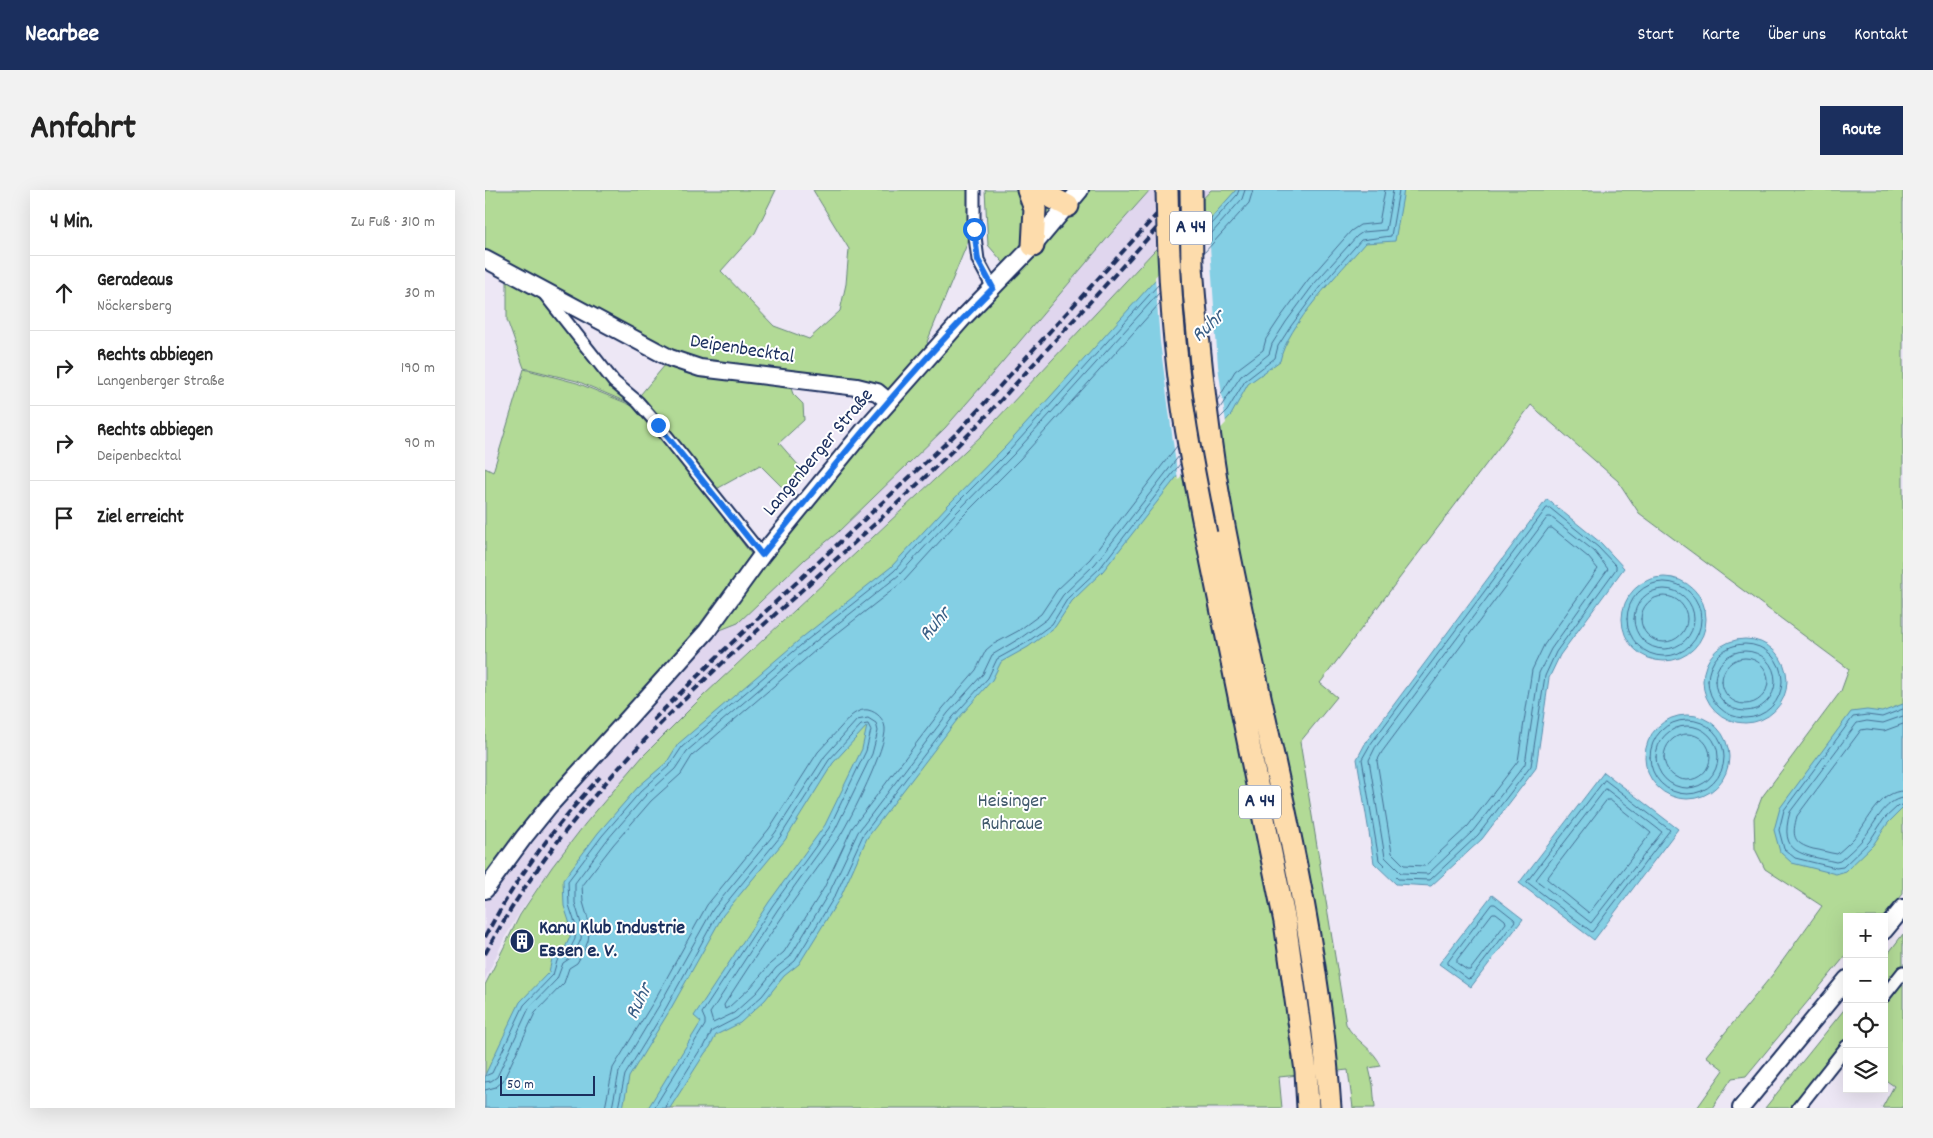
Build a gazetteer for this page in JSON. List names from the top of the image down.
{
  "streets": {
    "highway": ["A 44"],
    "main road": ["Deipenbecktal", "Langenberger Straße"]
  },
  "crossings": [
    ["Deipenbecktal", "Langenberger Straße"]
  ],
  "water": ["Ruhr"],
  "parks": ["Heisinger Ruhraue"],
  "places": {
    "building": ["Kanu Klub Industrie Essen e. V."]
  },
  "scale_bar": "50 m",
  "page": {
    "header": "Nearbee",
    "nav": [
      "Start",
      "Karte",
      "Über uns",
      "Kontakt"
    ],
    "title": "Anfahrt",
    "buttons": "Route",
    "heading": ["4 Min.", "Zu Fuß · 310 m"],
    "list": [
      ["Geradeaus", "Nöckersberg", "30 m"],
      ["Rechts abbiegen", "Langenberger Straße", "190 m"],
      ["Rechts abbiegen", "Deipenbecktal", "90 m"],
      "Ziel erreicht"
    ],
    "map_buttons": ["+", "−"],
    "scale": "50 m"
  }
}
